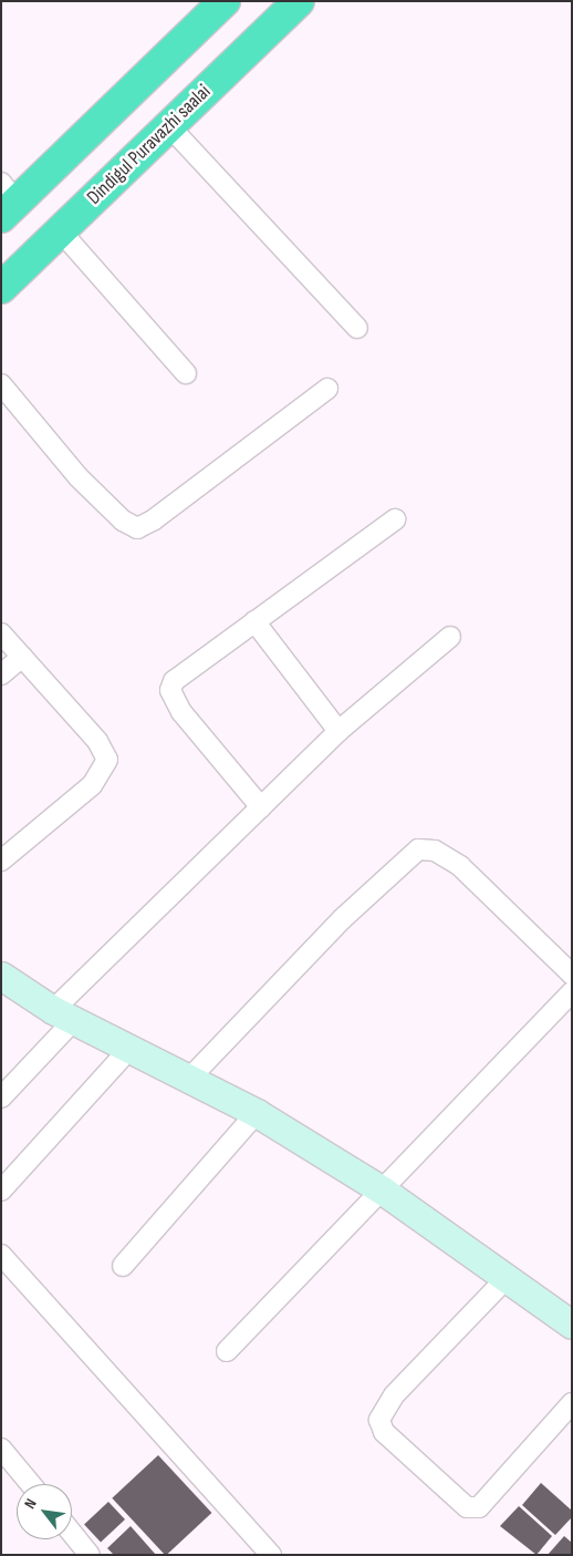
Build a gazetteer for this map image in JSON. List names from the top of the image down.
{
  "streets": {
    "highway": ["Dindigul Puravazhi saalai"]
  },
  "north": "top left"
}
